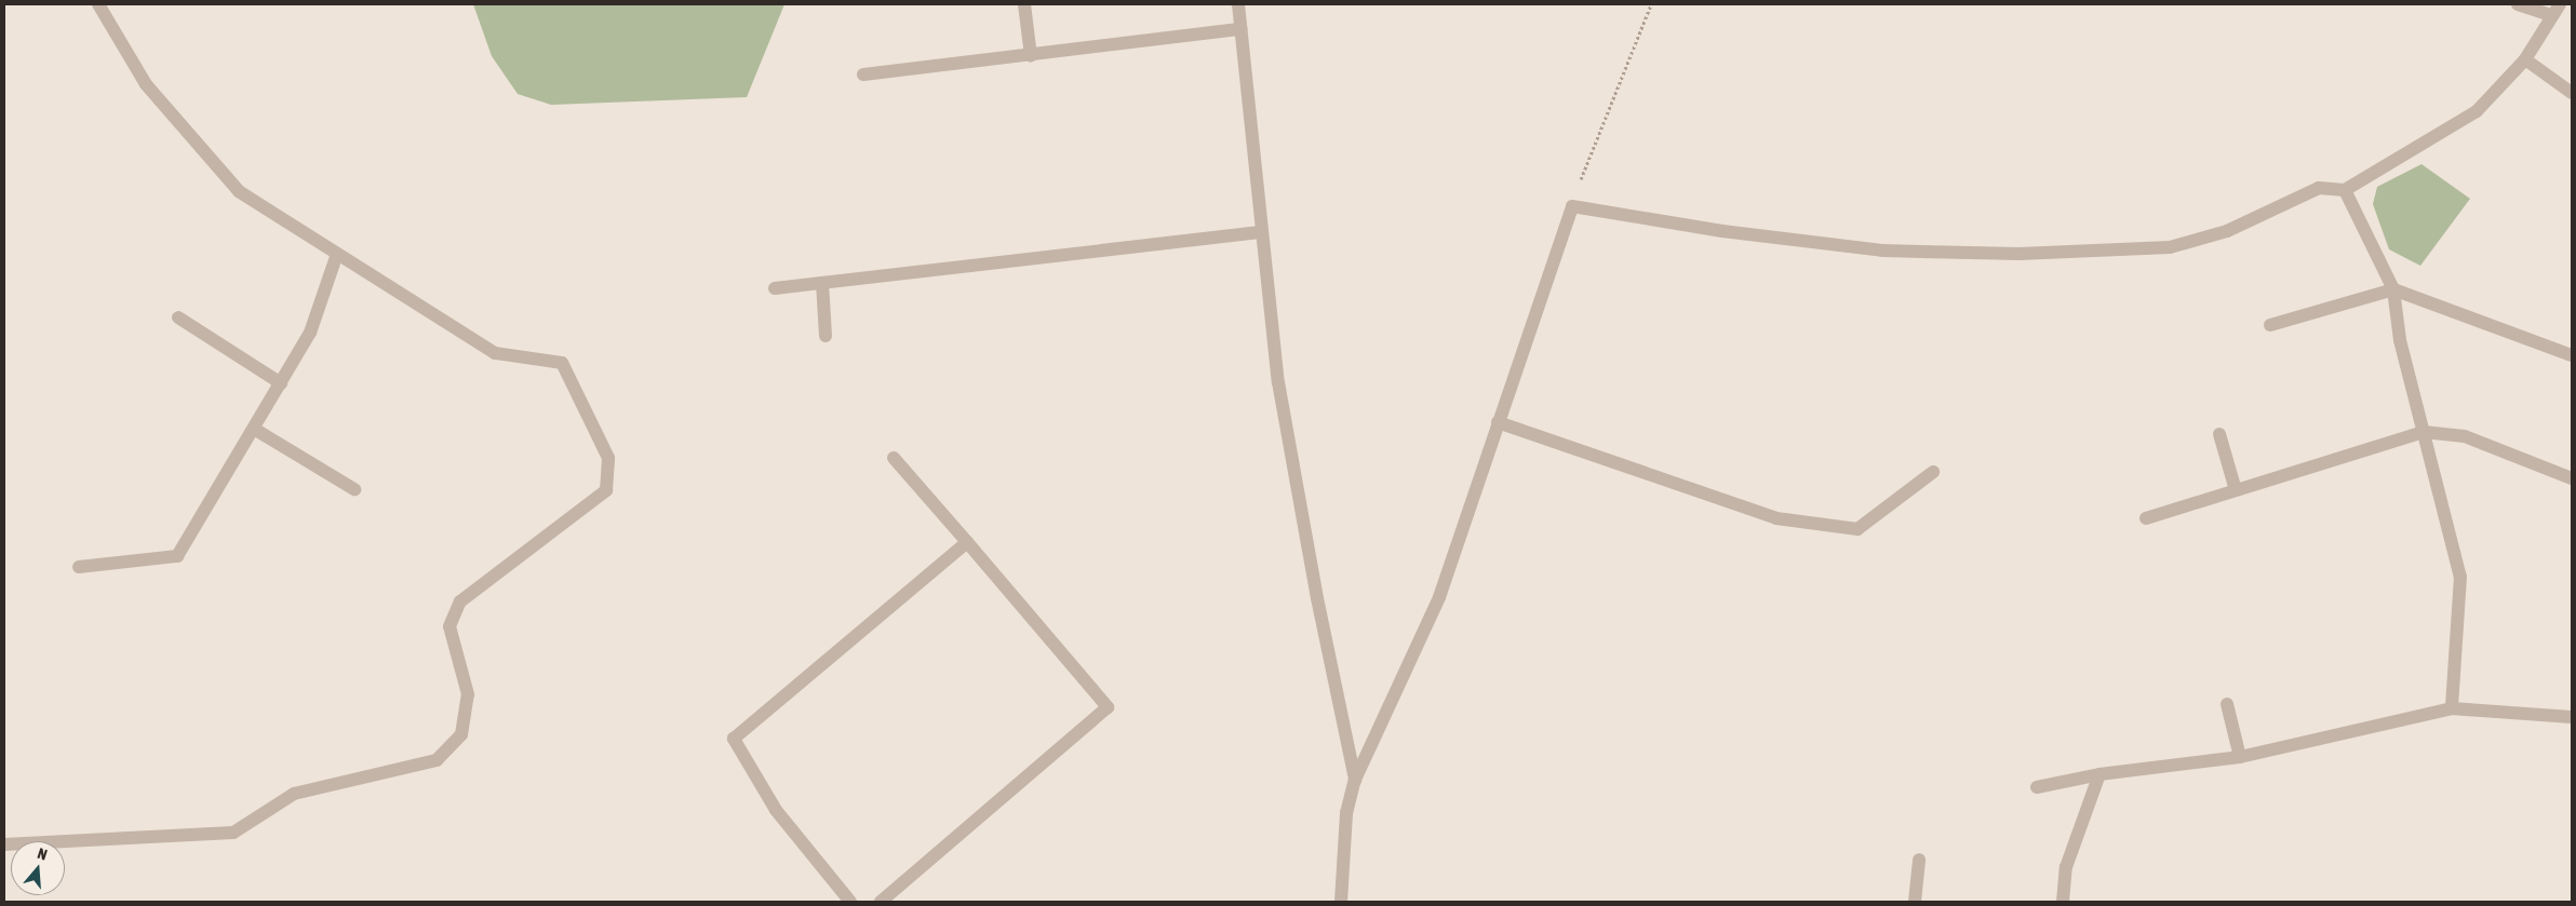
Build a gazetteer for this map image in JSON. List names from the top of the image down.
{
  "north": "top"
}
